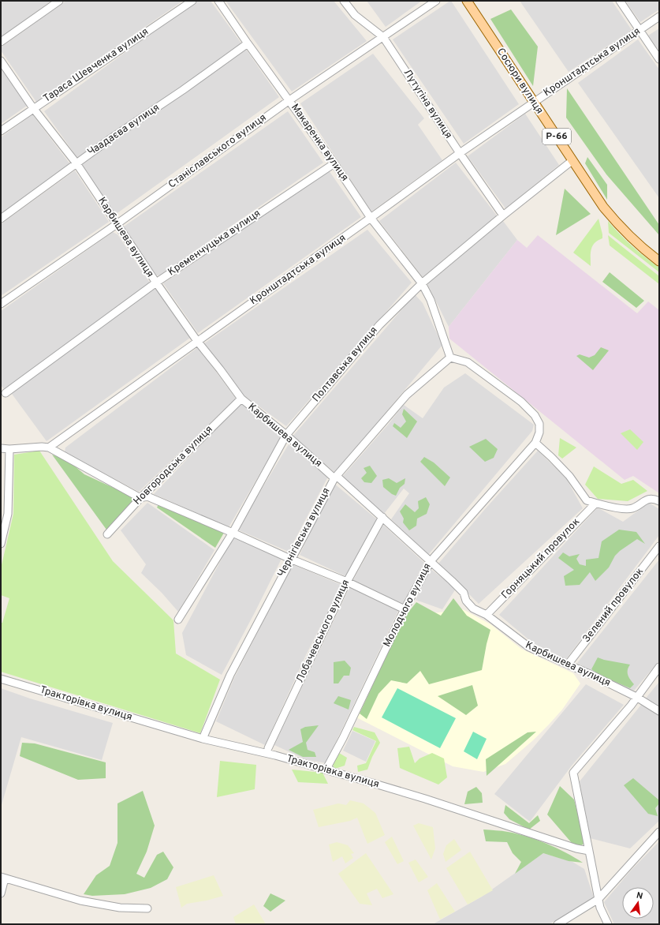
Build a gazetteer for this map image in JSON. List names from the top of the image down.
{
  "streets": {
    "main road": ["Сосюри вулиця", "Р-66"],
    "street": [
      "Кронштадтська вулиця",
      "Тараса Шевченка вулиця",
      "Лутугіна вулиця",
      "Чаадаєва вулиця",
      "Макаренка вулиця",
      "Станіславського вулиця",
      "Карбишева вулиця",
      "Кременчуцька вулиця",
      "Полтавська вулиця",
      "Новгородська вулиця",
      "Чернігівська вулиця",
      "Горняцький провулок",
      "Молодчого вулиця",
      "Зелений провулок",
      "Лобачевського вулиця",
      "Тракторівка вулиця"
    ]
  },
  "crossings": [
    ["Кронштадтська вулиця", "Сосюри вулиця"],
    ["Кронштадтська вулиця", "Лутугіна вулиця"],
    ["Кронштадтська вулиця", "Макаренка вулиця"],
    ["Кронштадтська вулиця", "Карбишева вулиця"],
    ["Тараса Шевченка вулиця", "Карбишева вулиця"],
    ["Сосюри вулиця", "Полтавська вулиця"],
    ["Лутугіна вулиця", "Станіславського вулиця"],
    ["Лутугіна вулиця", "Полтавська вулиця"],
    ["Чаадаєва вулиця", "Макаренка вулиця"],
    ["Чаадаєва вулиця", "Карбишева вулиця"],
    ["Макаренка вулиця", "Станіславського вулиця"],
    ["Макаренка вулиця", "Кременчуцька вулиця"],
    ["Макаренка вулиця", "Полтавська вулиця"],
    ["Макаренка вулиця", "Чернігівська вулиця"],
    ["Станіславського вулиця", "Карбишева вулиця"],
    ["Карбишева вулиця", "Кременчуцька вулиця"],
    ["Карбишева вулиця", "Полтавська вулиця"],
    ["Карбишева вулиця", "Новгородська вулиця"],
    ["Карбишева вулиця", "Чернігівська вулиця"],
    ["Карбишева вулиця", "Горняцький провулок"],
    ["Карбишева вулиця", "Молодчого вулиця"],
    ["Карбишева вулиця", "Зелений провулок"],
    ["Карбишева вулиця", "Лобачевського вулиця"],
    ["Чернігівська вулиця", "Тракторівка вулиця"],
    ["Молодчого вулиця", "Тракторівка вулиця"]
  ],
  "north": "top"
}
